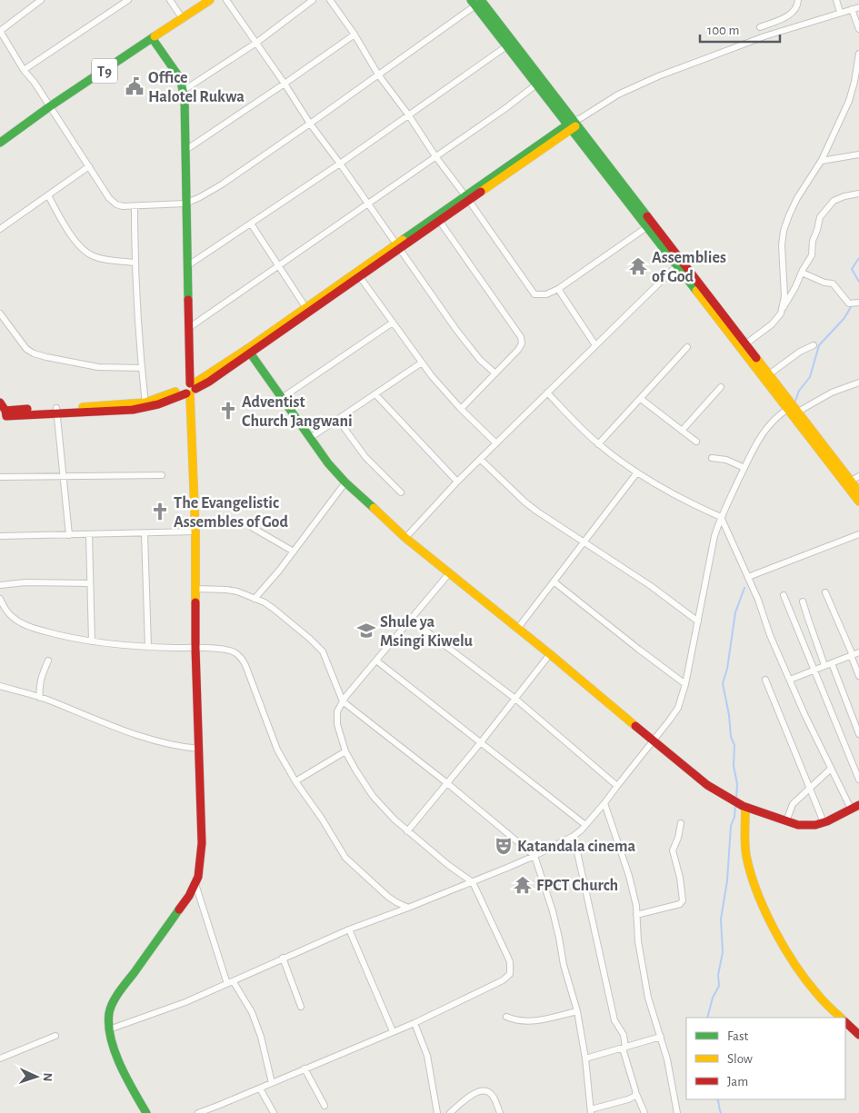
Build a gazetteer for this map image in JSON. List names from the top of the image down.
{
  "streets": {
    "main road": ["T9"]
  },
  "places": {
    "public building": ["Office Halotel Rukwa"],
    "temple": ["Assemblies of God", "FPCT Church"],
    "church": ["Adventist Church Jangwani", "The Evangelistic Assembles of God"],
    "school or university": ["Shule ya Msingi Kiwelu"],
    "theatre": ["Katandala cinema"]
  },
  "legend": ["Fast", "Slow", "Jam"],
  "scale_bar": "100 m",
  "north": "right"
}
